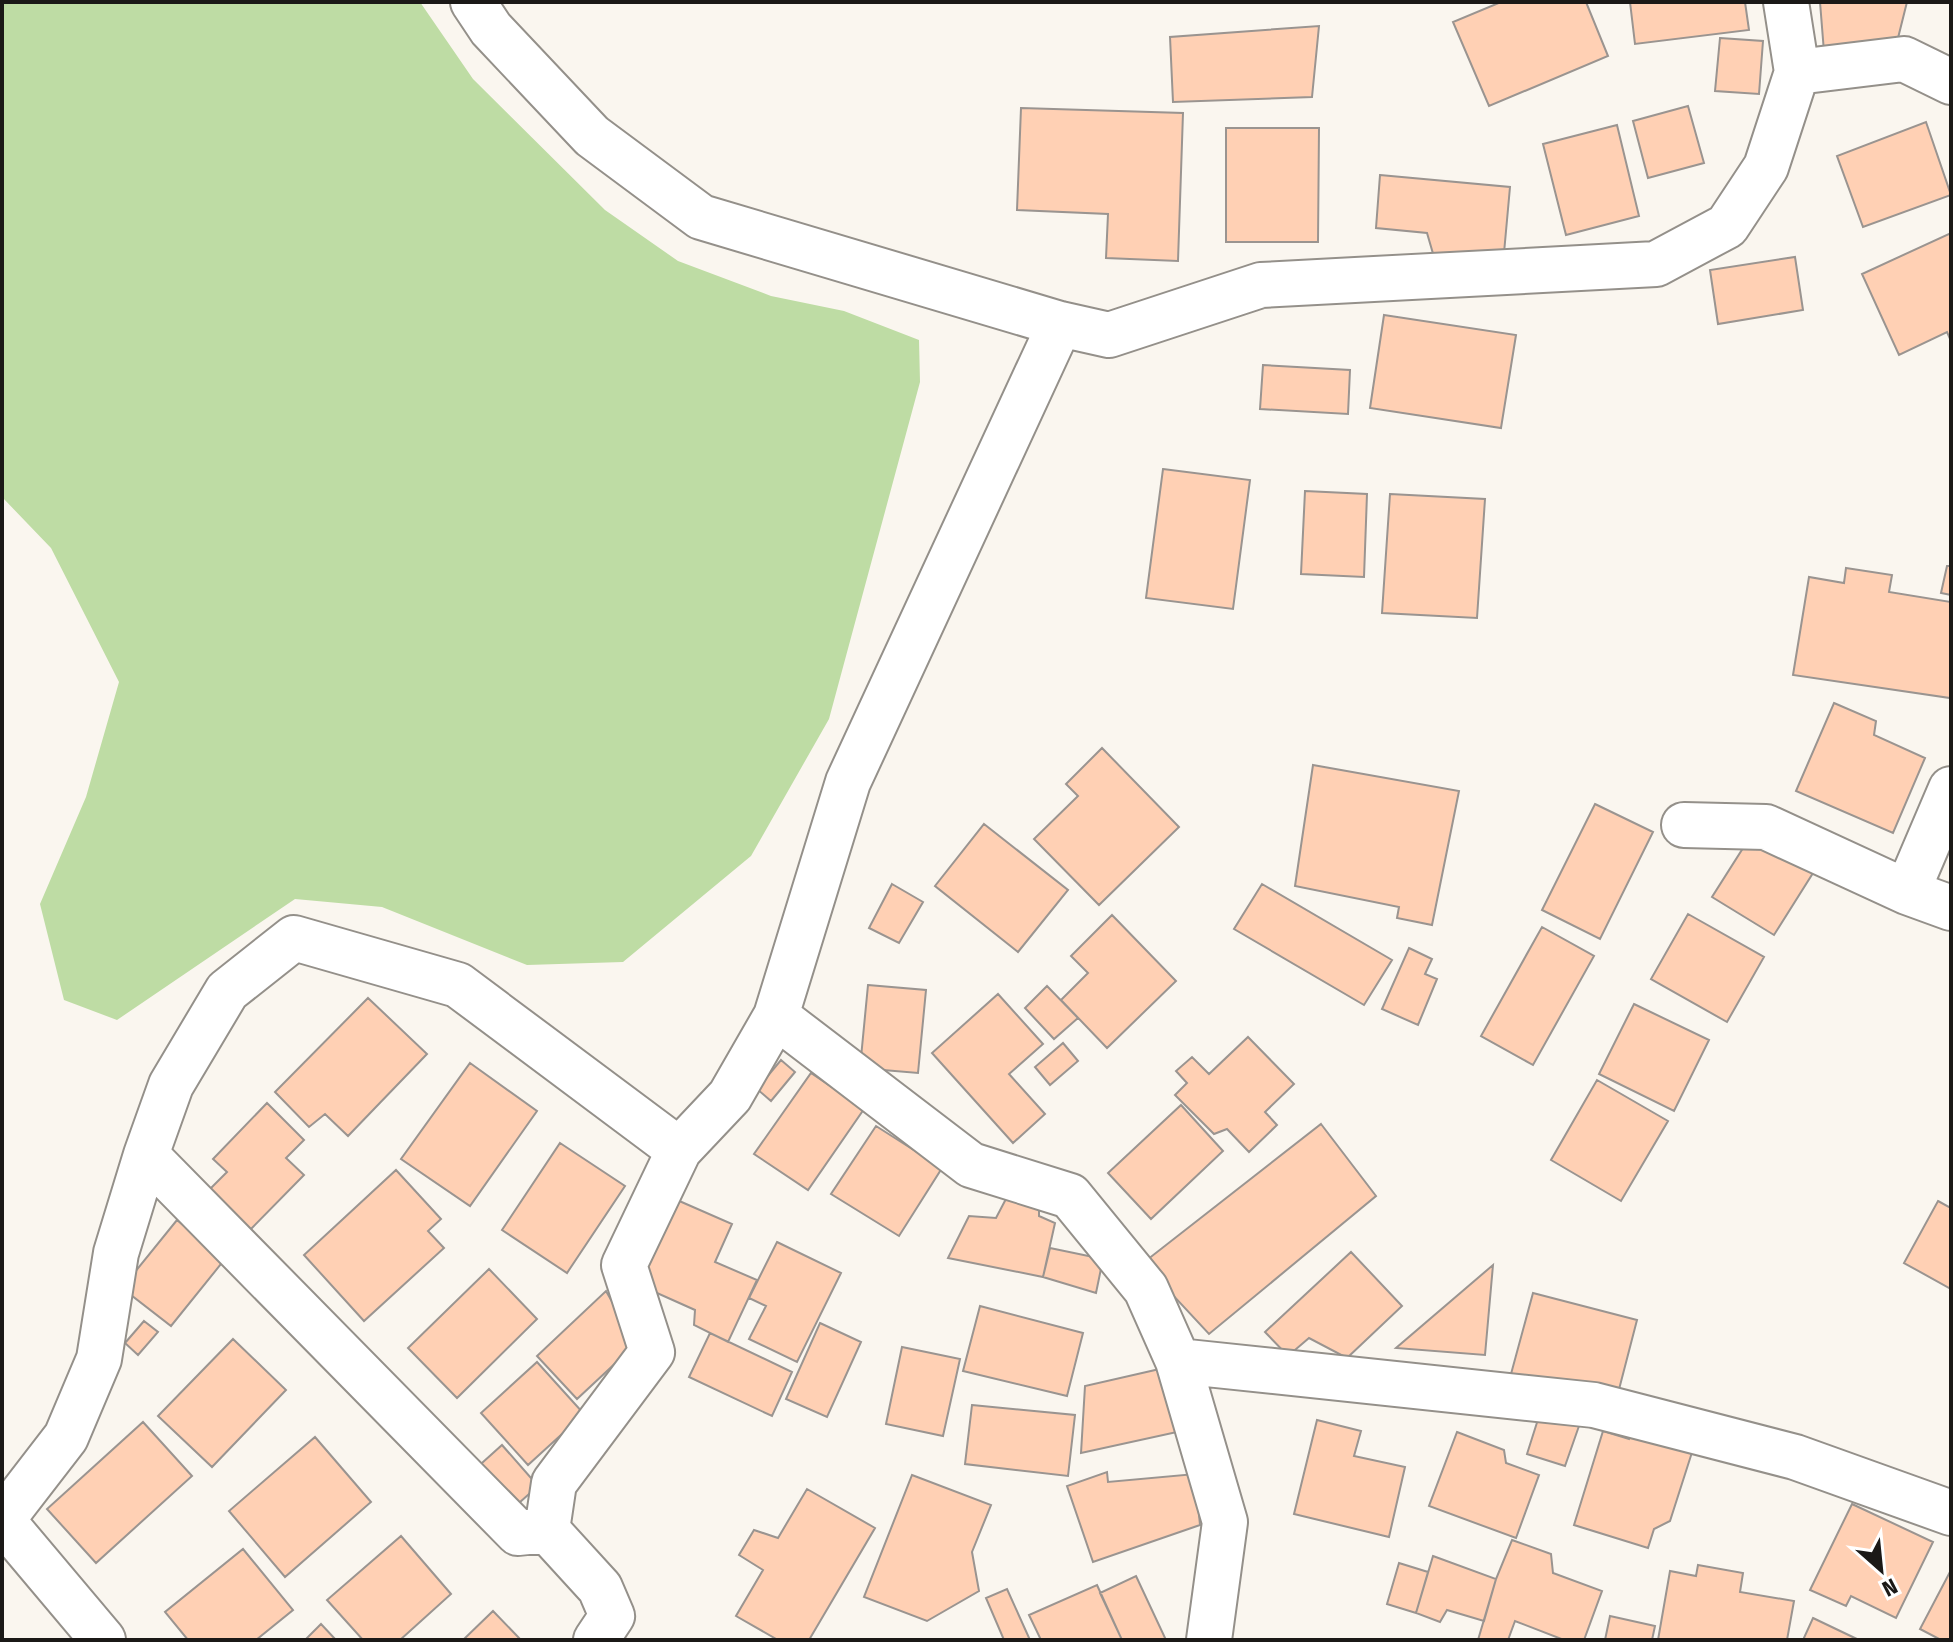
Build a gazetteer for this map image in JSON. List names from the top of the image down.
{
  "north": "bottom right"
}
